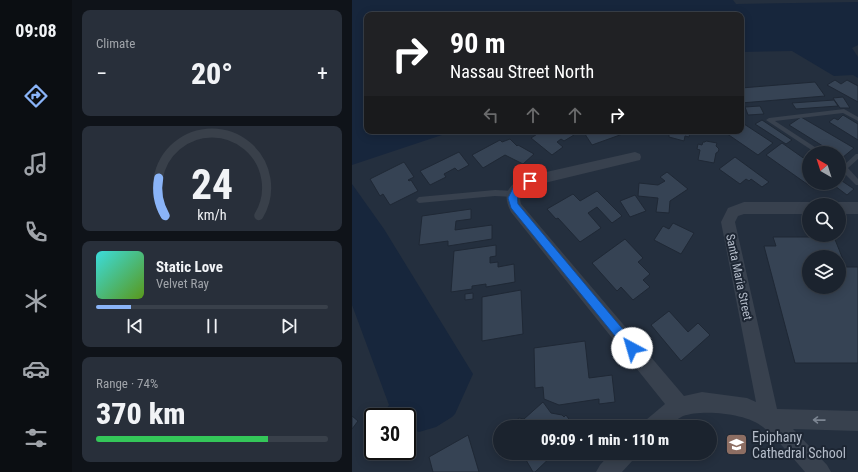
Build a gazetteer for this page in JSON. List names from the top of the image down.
{
  "streets": {
    "street": ["Santa Maria Street"]
  },
  "places": {
    "school or university": ["Epiphany Cathedral School"]
  },
  "north": "top left",
  "page": {
    "tabs": "09:08",
    "tile": [
      "Climate",
      ["Range · 74%", "370 km"]
    ],
    "turn": ["90 m", "Nassau Street North"],
    "heat": ["−", "20°", "+"],
    "song": ["Static Love", "Velvet Ray"],
    "limit": "30",
    "trip": "09:09 · 1 min · 110 m",
    "gauge": ["24", "km/h"]
  }
}
